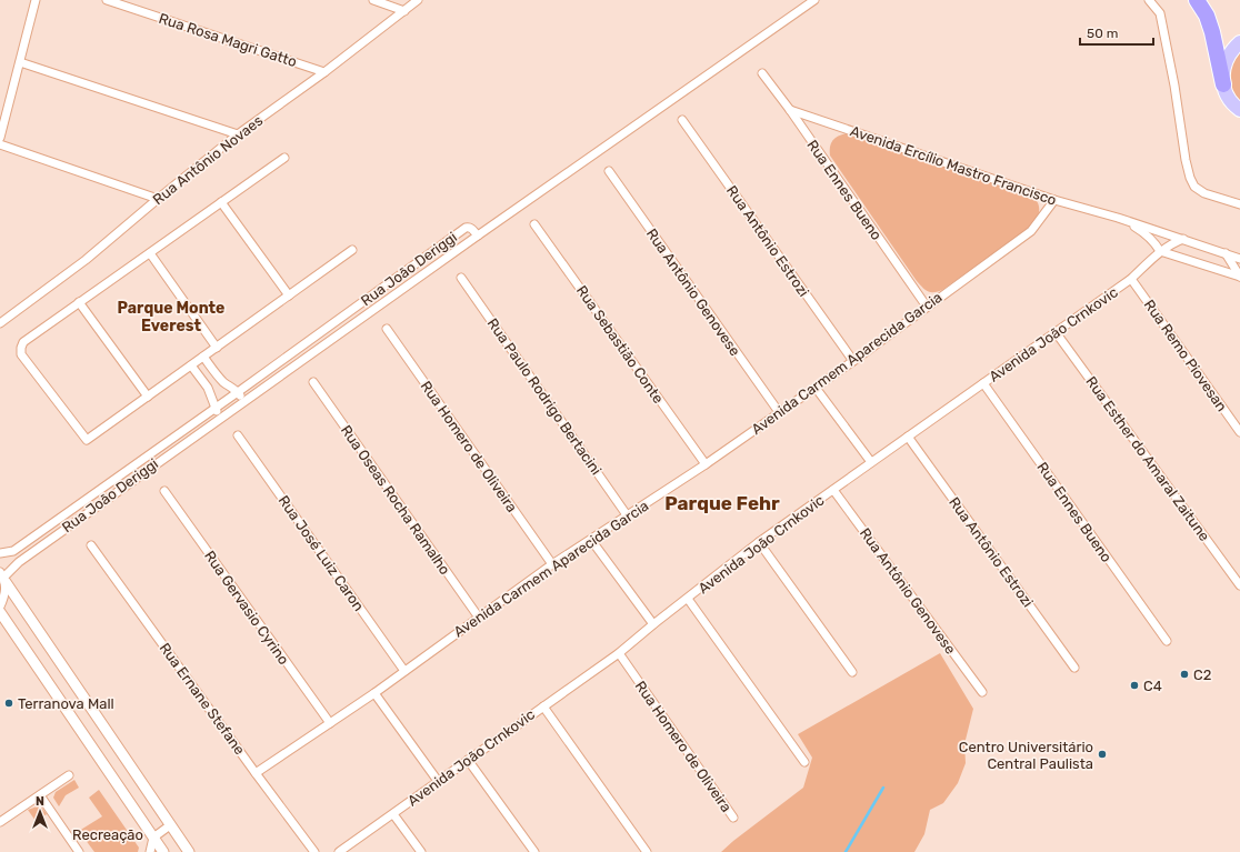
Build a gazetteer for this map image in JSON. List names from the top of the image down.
{
  "streets": {
    "street": [
      "Rua Rosa Magri Gatto",
      "Rua Antônio Novaes",
      "Avenida Ercílio Mastro Francisco",
      "Rua Ennes Bueno",
      "Rua Antônio Estrozi",
      "Rua João Deriggi",
      "Rua Antônio Genovese",
      "Avenida João Crnkovic",
      "Rua Sebastião Conte",
      "Rua Remo Piovesan",
      "Avenida Carmem Aparecida Garcia",
      "Rua Paulo Rodrigo Bertacini",
      "Rua Homero de Oliveira",
      "Rua Esther do Amaral Zaitune",
      "Rua Oseas Rocha Ramalho",
      "Rua José Luiz Caron",
      "Rua Gervasio Cyrino",
      "Rua Ernane Stefane"
    ]
  },
  "crossings": [
    ["Rua Rosa Magri Gatto", "Rua Antônio Novaes"],
    ["Avenida Ercílio Mastro Francisco", "Rua Ennes Bueno"],
    ["Avenida Ercílio Mastro Francisco", "Avenida João Crnkovic"],
    ["Avenida Ercílio Mastro Francisco", "Avenida Carmem Aparecida Garcia"],
    ["Rua Ennes Bueno", "Avenida João Crnkovic"],
    ["Rua Ennes Bueno", "Avenida Carmem Aparecida Garcia"],
    ["Rua Antônio Estrozi", "Avenida João Crnkovic"],
    ["Rua Antônio Estrozi", "Avenida Carmem Aparecida Garcia"],
    ["Rua Antônio Genovese", "Avenida João Crnkovic"],
    ["Rua Antônio Genovese", "Avenida Carmem Aparecida Garcia"],
    ["Avenida João Crnkovic", "Rua Remo Piovesan"],
    ["Avenida João Crnkovic", "Rua Homero de Oliveira"],
    ["Avenida João Crnkovic", "Rua Esther do Amaral Zaitune"],
    ["Rua Sebastião Conte", "Avenida Carmem Aparecida Garcia"],
    ["Avenida Carmem Aparecida Garcia", "Rua Paulo Rodrigo Bertacini"],
    ["Avenida Carmem Aparecida Garcia", "Rua Homero de Oliveira"],
    ["Avenida Carmem Aparecida Garcia", "Rua Oseas Rocha Ramalho"],
    ["Avenida Carmem Aparecida Garcia", "Rua José Luiz Caron"],
    ["Avenida Carmem Aparecida Garcia", "Rua Gervasio Cyrino"],
    ["Avenida Carmem Aparecida Garcia", "Rua Ernane Stefane"]
  ],
  "districts": ["Parque Monte Everest", "Parque Fehr"],
  "parks": ["Recreação"],
  "places": [
    "C2",
    "C4",
    "Terranova Mall",
    "Centro Universitário Central Paulista"
  ],
  "scale_bar": "50 m",
  "north": "top"
}
